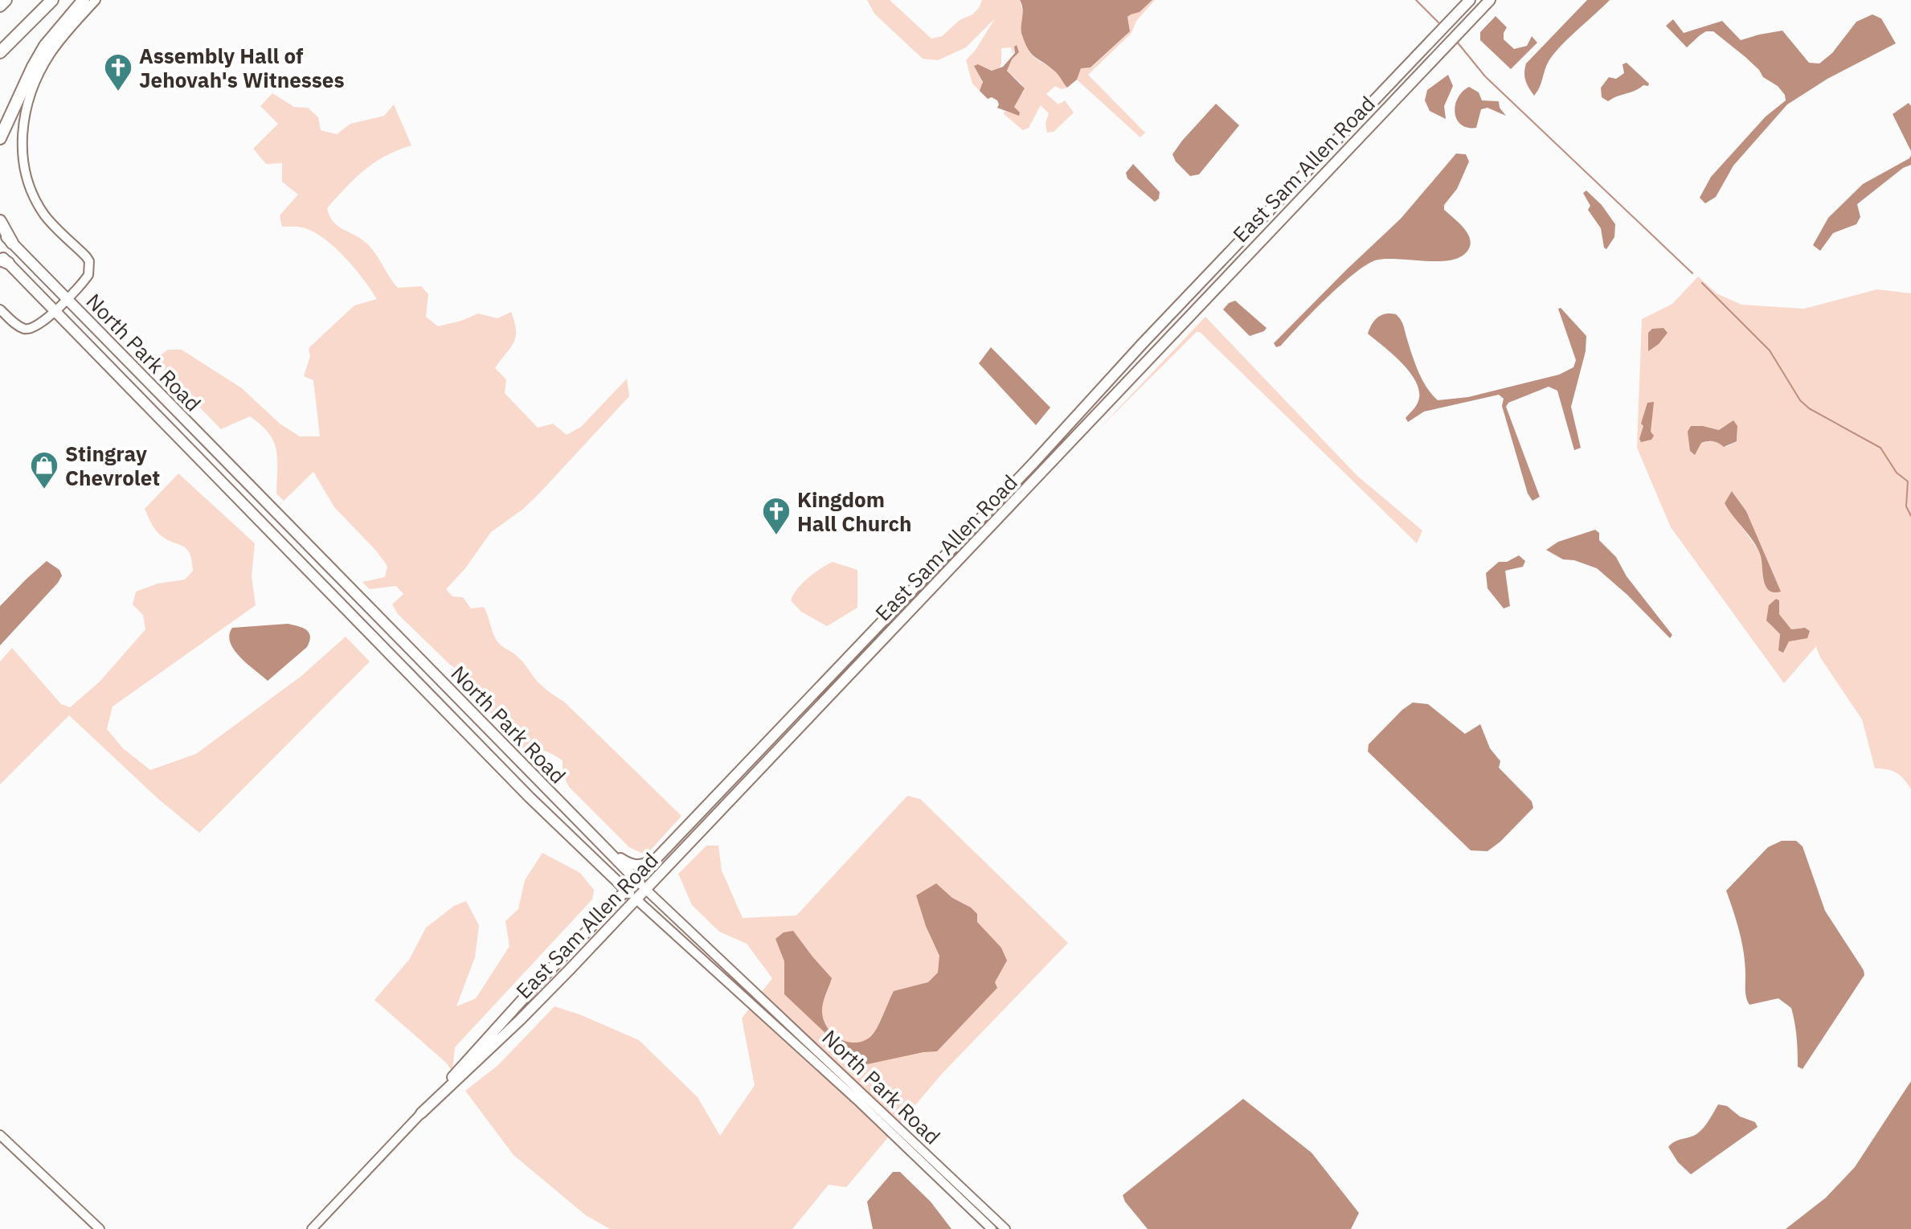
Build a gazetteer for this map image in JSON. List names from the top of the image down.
{
  "streets": {
    "main road": ["East Sam Allen Road", "North Park Road"]
  },
  "crossings": [
    ["East Sam Allen Road", "North Park Road"]
  ],
  "places": {
    "church": ["Assembly Hall of Jehovah's Witnesses", "Kingdom Hall Church"],
    "shop": ["Stingray Chevrolet"]
  }
}
